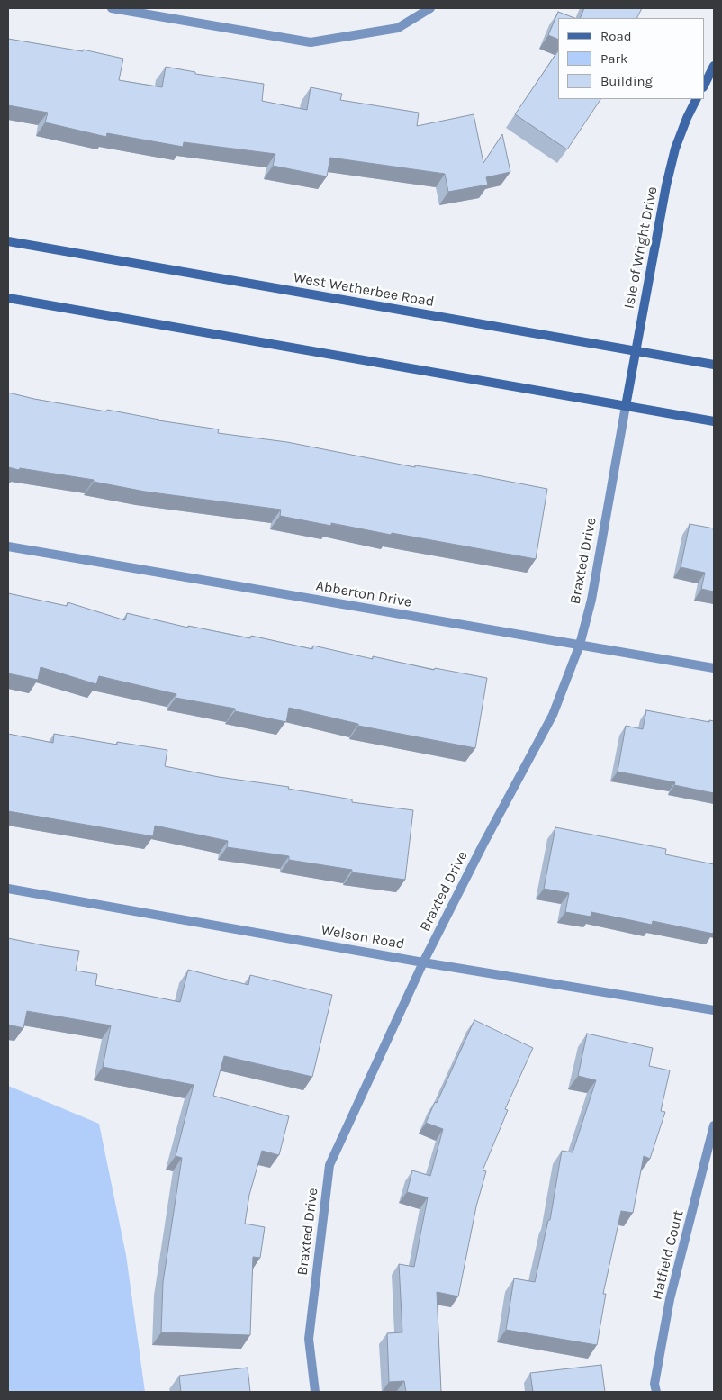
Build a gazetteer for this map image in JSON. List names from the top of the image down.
{
  "streets": {
    "street": [
      "Isle of Wright Drive",
      "West Wetherbee Road",
      "Braxted Drive",
      "Abberton Drive",
      "Welson Road",
      "Hatfield Court"
    ]
  },
  "crossings": [
    ["Isle of Wright Drive", "West Wetherbee Road"],
    ["Isle of Wright Drive", "Braxted Drive"],
    ["Braxted Drive", "Abberton Drive"],
    ["Braxted Drive", "Welson Road"]
  ],
  "legend": ["Road", "Park", "Building"]
}
